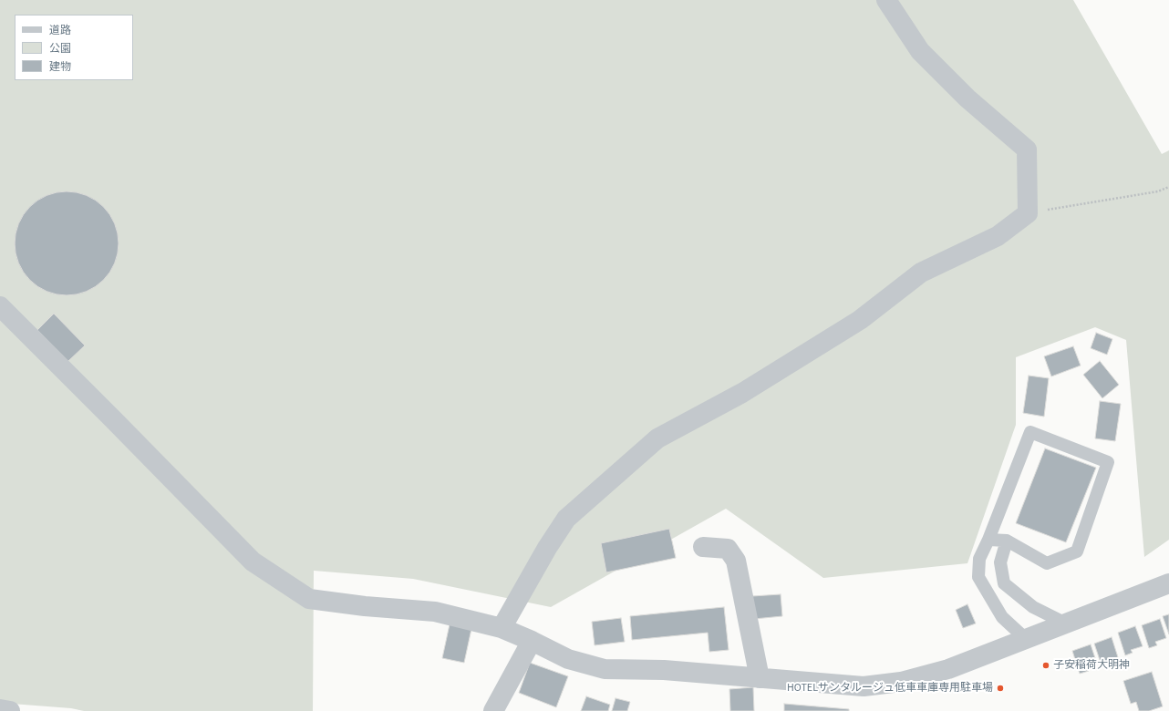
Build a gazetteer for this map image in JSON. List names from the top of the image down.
{
  "places": ["子安稲荷大明神", "HOTELサンタルージュ低車車庫専用駐車場"],
  "legend": ["道路", "公園", "建物"]
}
